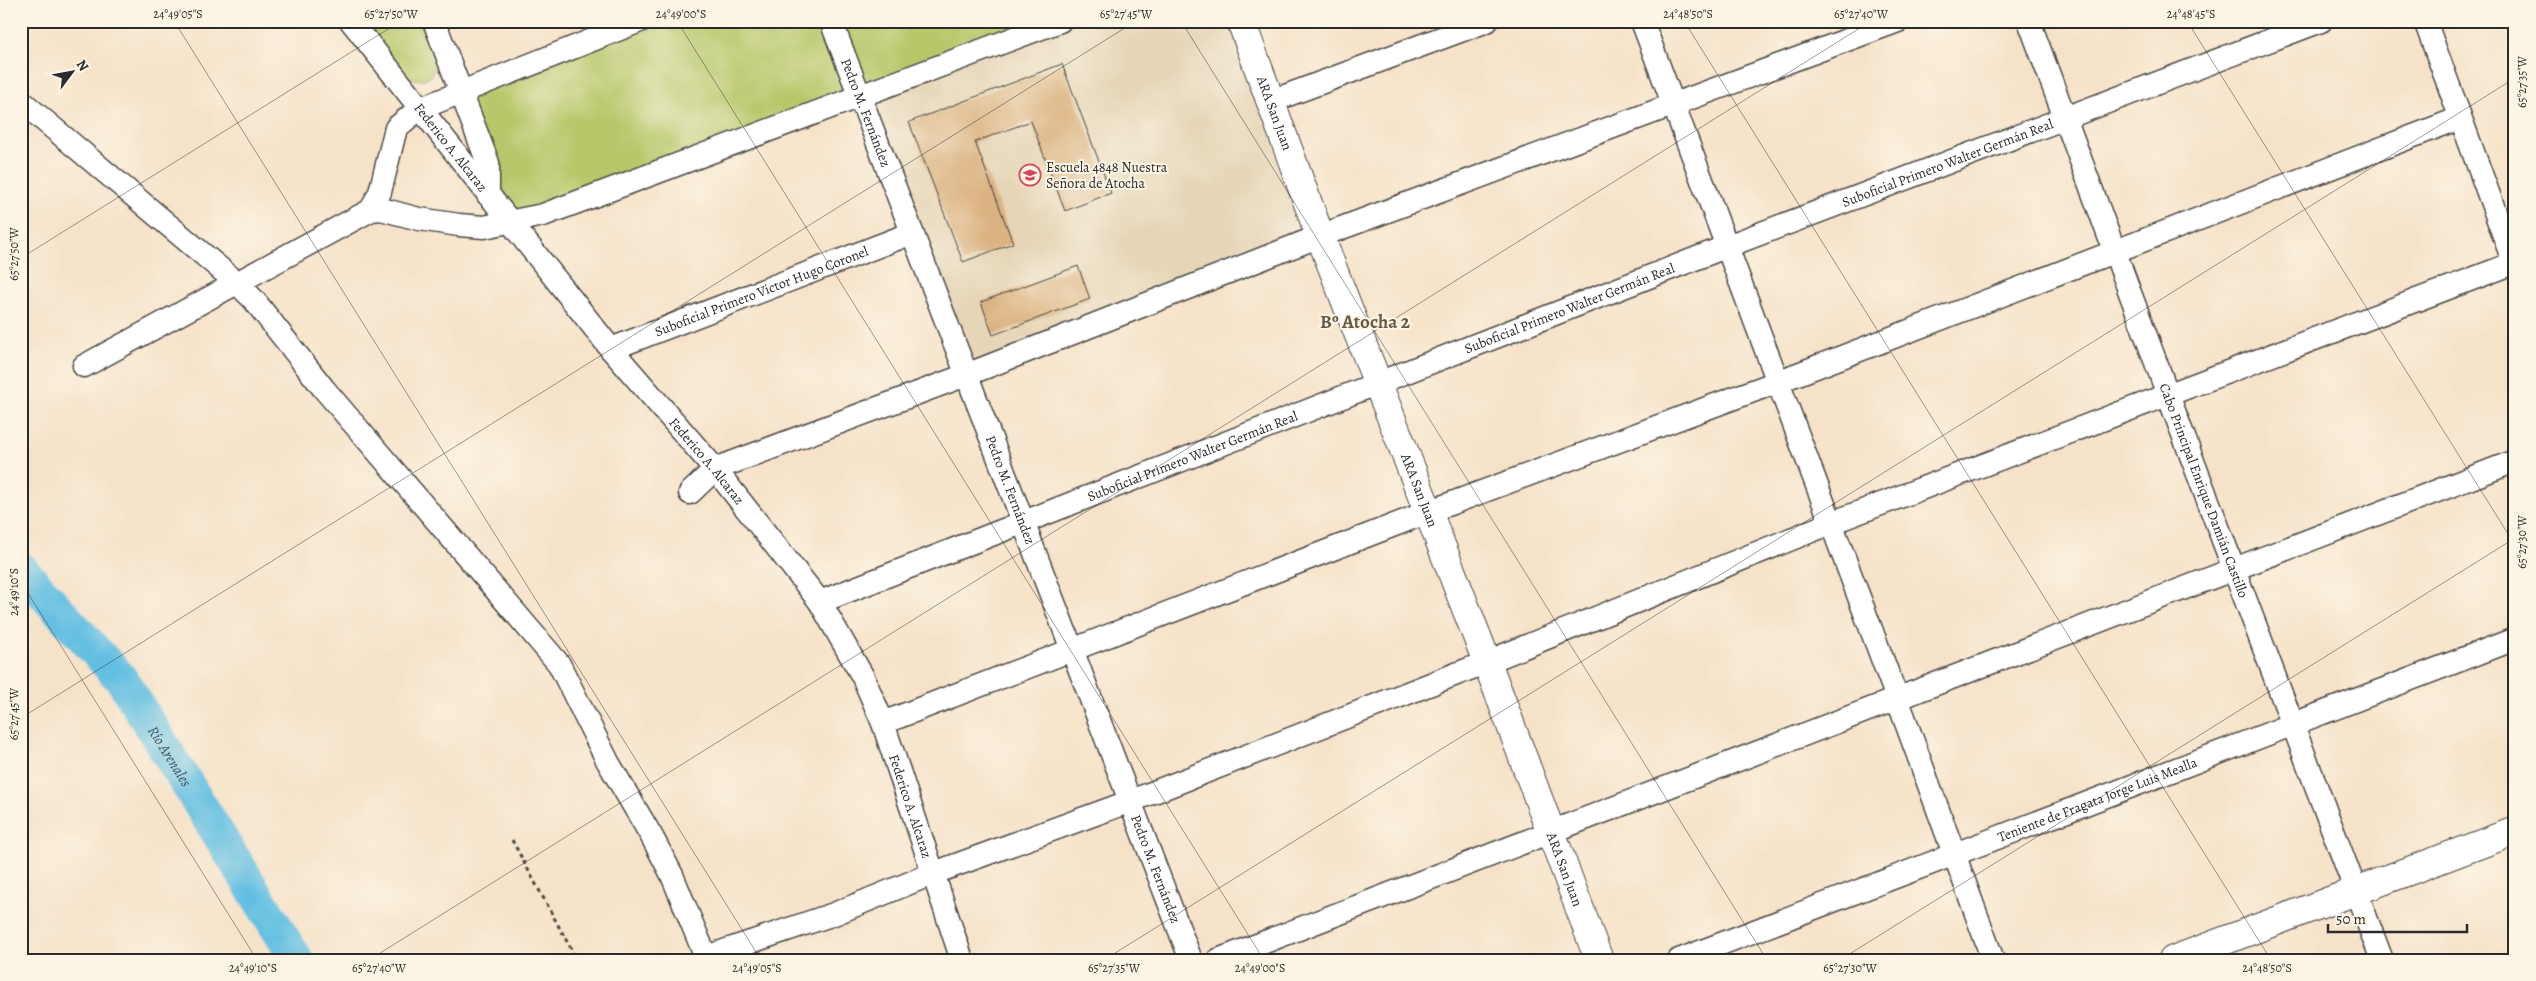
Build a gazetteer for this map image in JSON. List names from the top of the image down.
{
  "streets": {
    "street": [
      "Pedro M. Fernández",
      "ARA San Juan",
      "Federico A. Alcaraz",
      "Suboficial Primero Walter Germán Real",
      "Suboficial Primero Víctor Hugo Coronel",
      "Cabo Principal Enrique Damián Castillo",
      "Teniente de Fragata Jorge Luis Mealla"
    ]
  },
  "crossings": [
    ["Pedro M. Fernández", "Suboficial Primero Walter Germán Real"],
    ["Pedro M. Fernández", "Suboficial Primero Víctor Hugo Coronel"],
    ["ARA San Juan", "Suboficial Primero Walter Germán Real"],
    ["Federico A. Alcaraz", "Suboficial Primero Walter Germán Real"],
    ["Federico A. Alcaraz", "Suboficial Primero Víctor Hugo Coronel"],
    ["Suboficial Primero Walter Germán Real", "Cabo Principal Enrique Damián Castillo"],
    ["Cabo Principal Enrique Damián Castillo", "Teniente de Fragata Jorge Luis Mealla"]
  ],
  "districts": ["Bº Atocha 2"],
  "water": ["Río Arenales"],
  "places": {
    "school or university": ["Escuela 4848 Nuestra Señora de Atocha"]
  },
  "scale_bar": "50 m",
  "north": "top right",
  "coordinates": [
    "24°49'05\"S",
    "65°27'50\"W",
    "24°49'00\"S",
    "65°27'45\"W",
    "24°48'50\"S",
    "65°27'40\"W",
    "24°48'45\"S",
    "65°27'35\"W",
    "65°27'30\"W",
    "24°49'10\"S"
  ]
}
